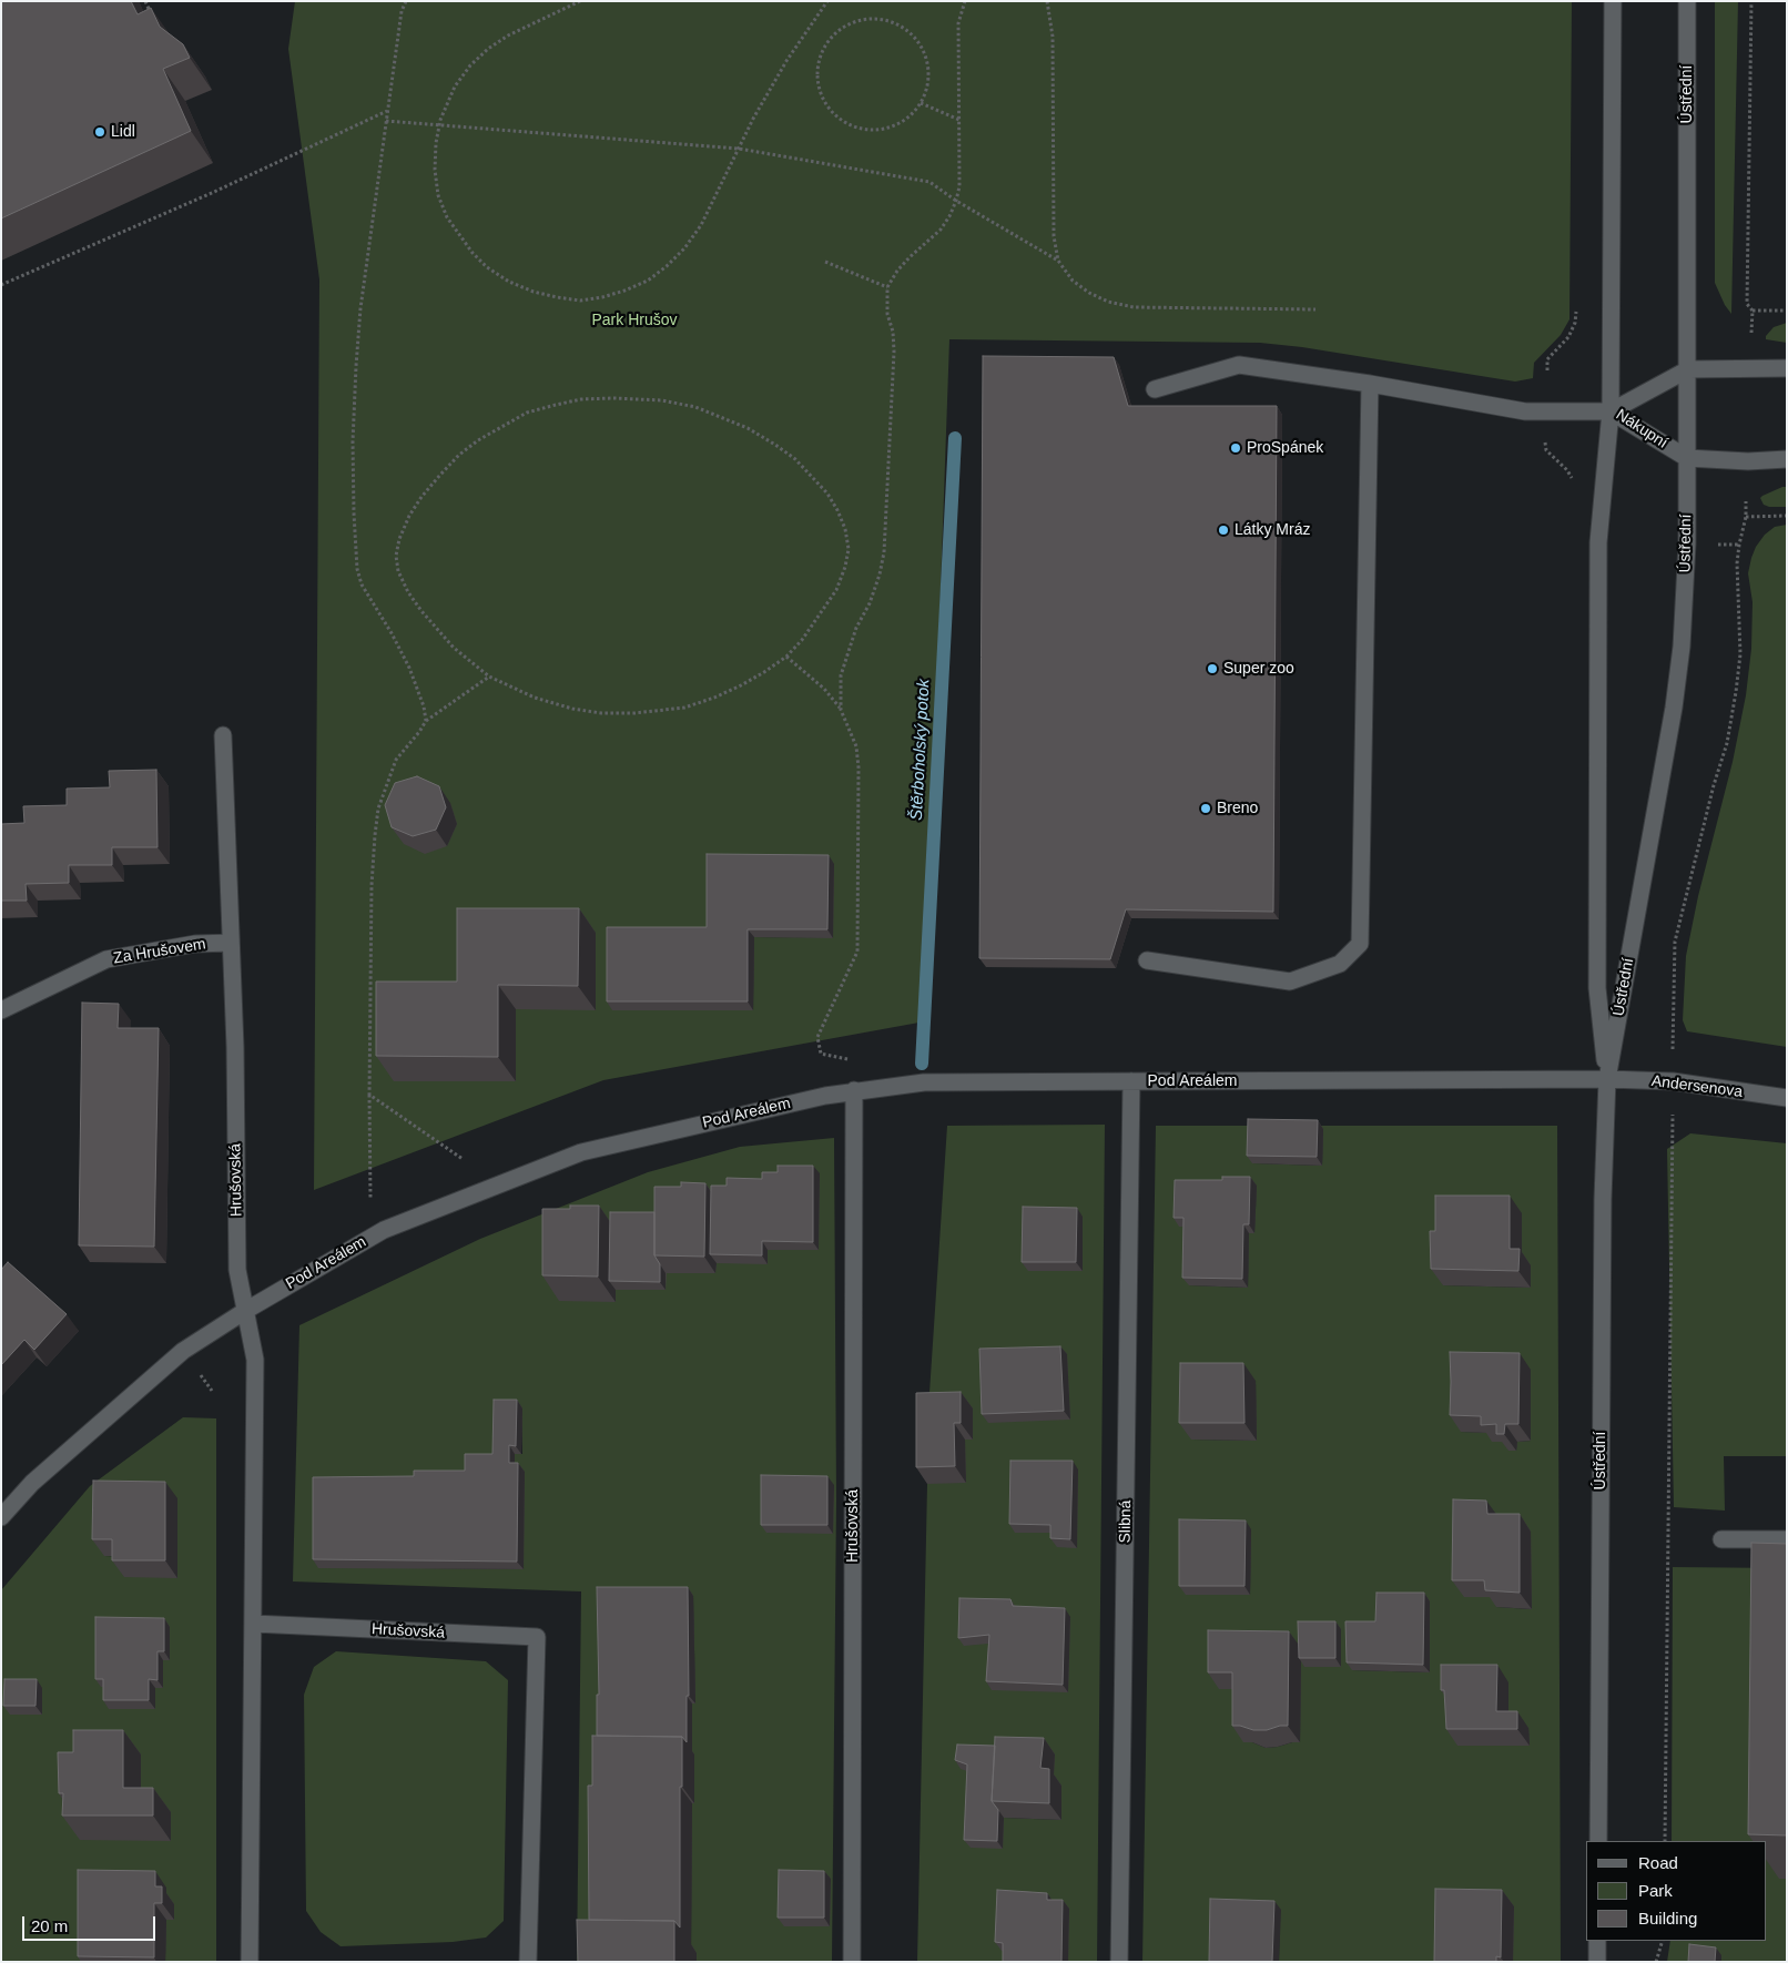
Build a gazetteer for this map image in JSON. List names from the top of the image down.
{
  "streets": {
    "street": [
      "Ústřední",
      "Nákupní",
      "Za Hrušovem",
      "Pod Areálem",
      "Andersenova",
      "Hrušovská",
      "Slibná"
    ]
  },
  "crossings": [
    ["Ústřední", "Nákupní"],
    ["Ústřední", "Pod Areálem"],
    ["Ústřední", "Andersenova"],
    ["Za Hrušovem", "Hrušovská"],
    ["Pod Areálem", "Andersenova"],
    ["Pod Areálem", "Hrušovská"],
    ["Pod Areálem", "Slibná"]
  ],
  "water": ["Štěrboholský potok"],
  "parks": ["Park Hrušov"],
  "places": [
    "Lidl",
    "ProSpánek",
    "Látky Mráz",
    "Super zoo",
    "Breno"
  ],
  "legend": ["Road", "Park", "Building"],
  "scale_bar": "20 m"
}
